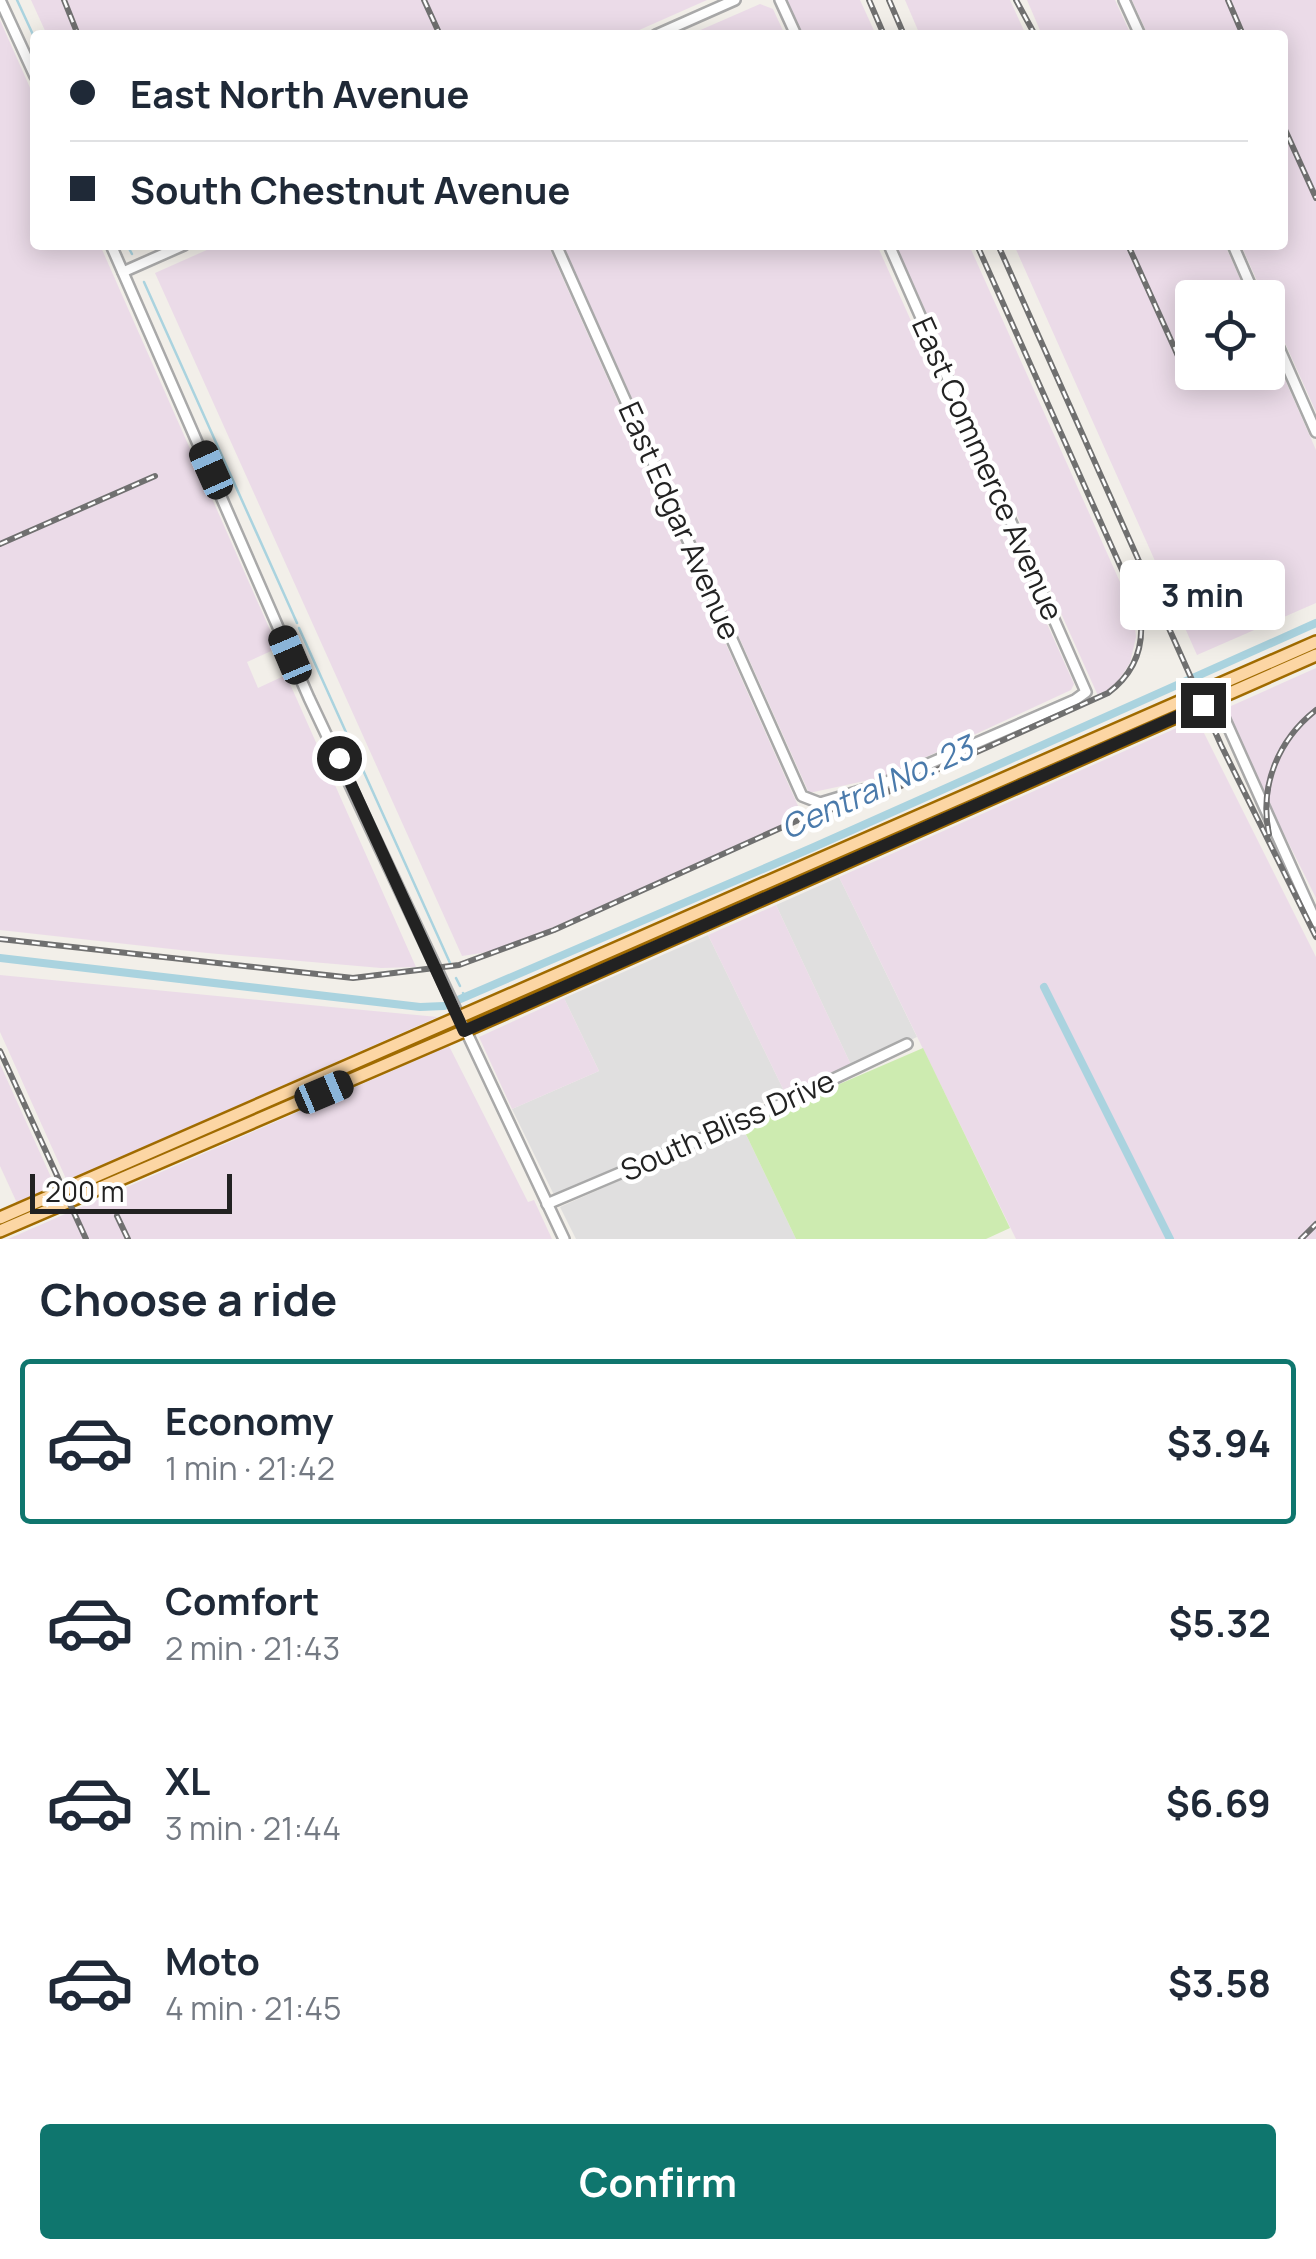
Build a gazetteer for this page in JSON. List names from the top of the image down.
{
  "streets": {
    "street": ["East Commerce Avenue", "East Edgar Avenue", "South Bliss Drive"]
  },
  "crossings": [
    ["East Commerce Avenue", "East Edgar Avenue"]
  ],
  "water": ["Central No. 23"],
  "scale_bar": "200 m",
  "page": {
    "banner": ["East North Avenue", "South Chestnut Avenue"],
    "bubble": "3 min",
    "scale": "200 m",
    "heading": "Choose a ride",
    "list": [
      {
        "name": "Economy",
        "note": "1 min · 21:42",
        "value": "$3.94"
      },
      {
        "name": "Comfort",
        "note": "2 min · 21:43",
        "value": "$5.32"
      },
      {
        "name": "XL",
        "note": "3 min · 21:44",
        "value": "$6.69"
      },
      {
        "name": "Moto",
        "note": "4 min · 21:45",
        "value": "$3.58"
      }
    ],
    "buttons": "Confirm"
  }
}
